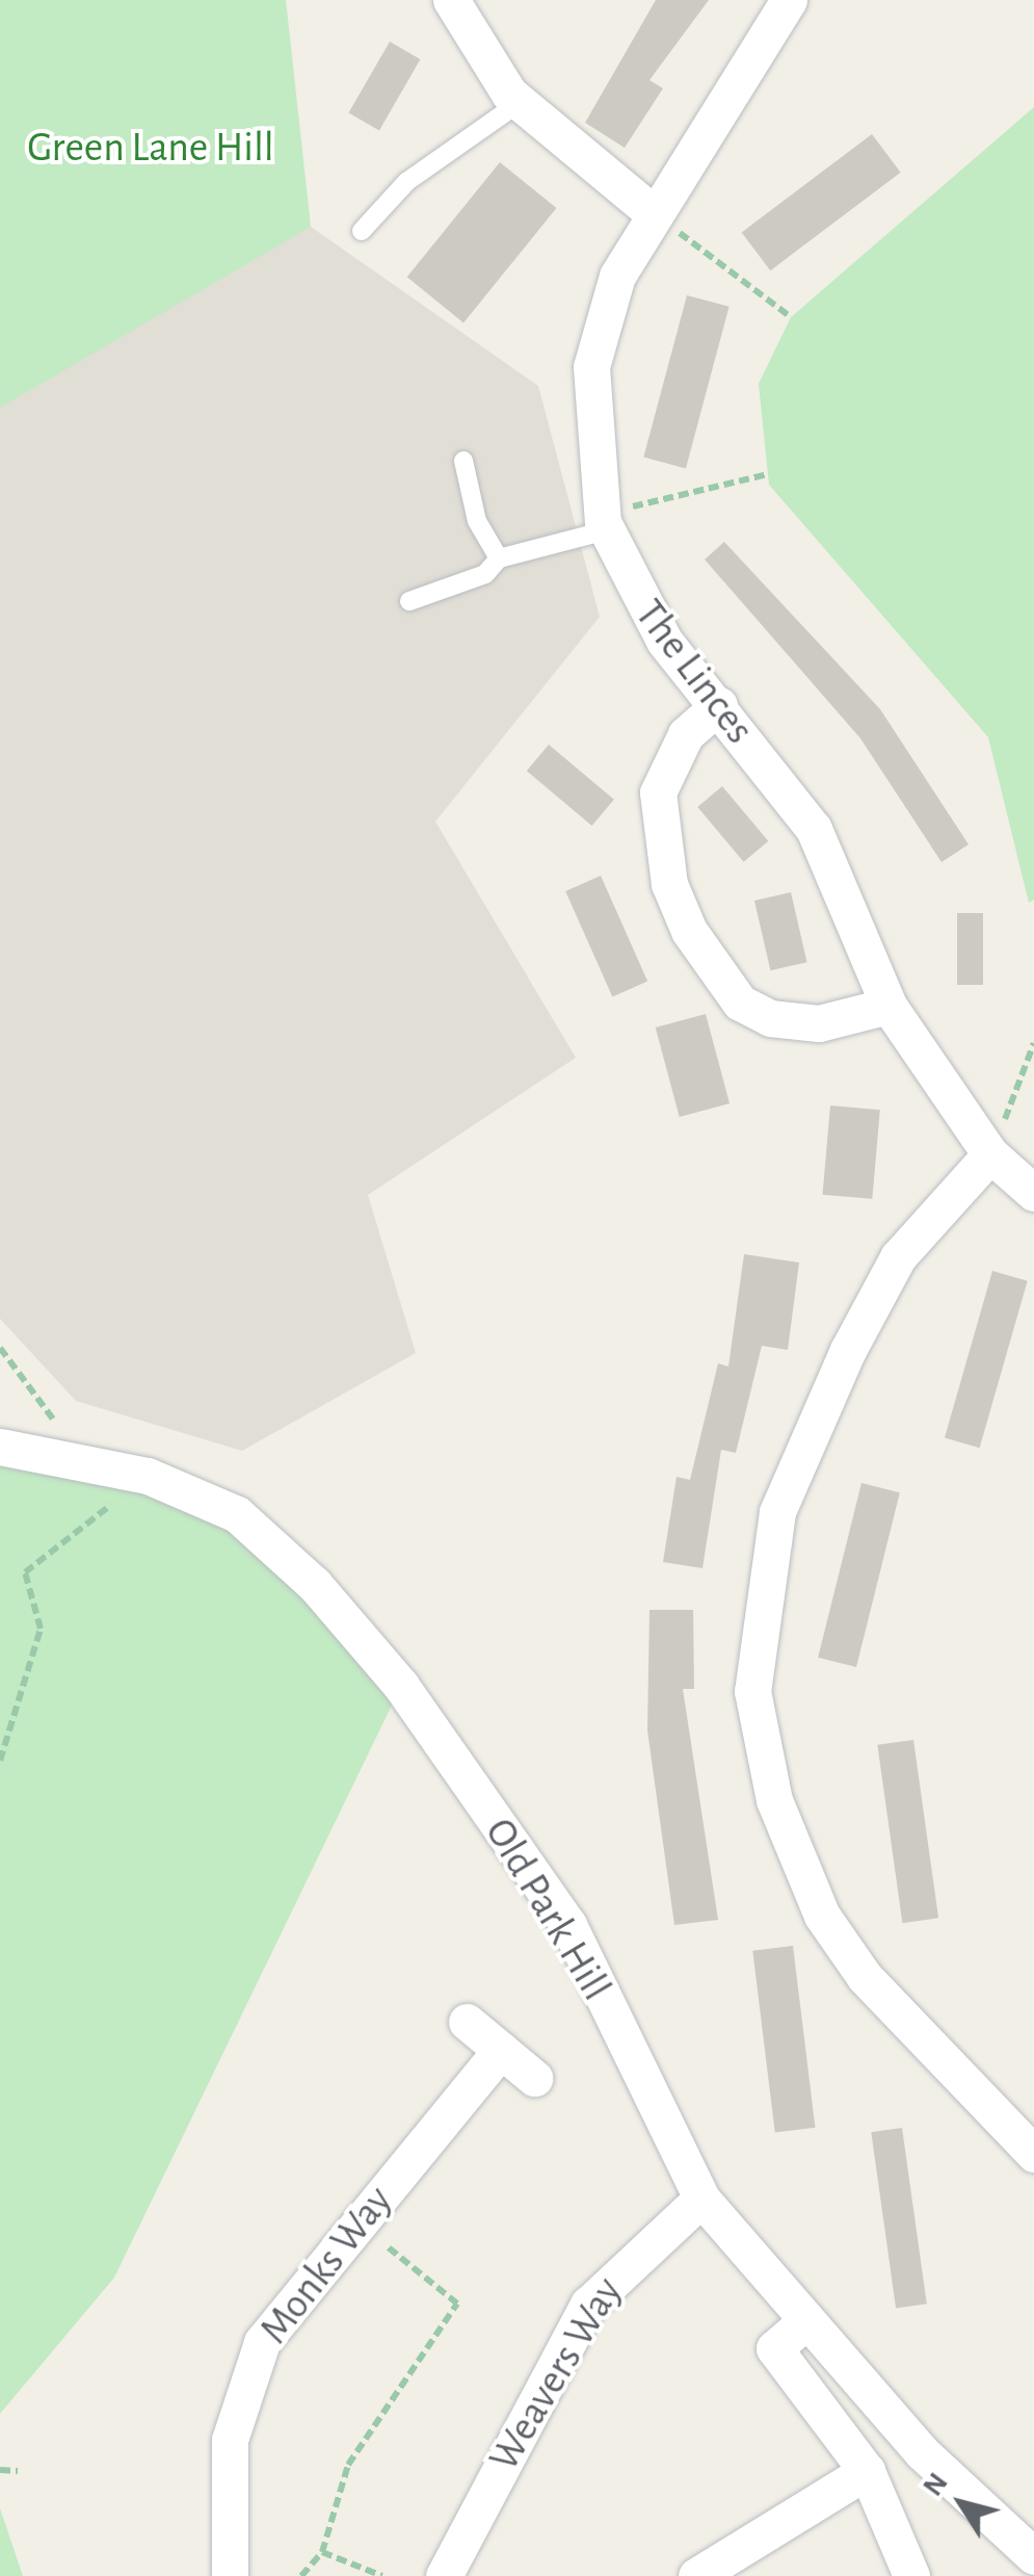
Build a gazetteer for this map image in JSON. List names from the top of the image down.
{
  "streets": {
    "street": [
      "The Linces",
      "Old Park Hill",
      "Monks Way",
      "Weavers Way"
    ]
  },
  "crossings": [
    ["Old Park Hill", "Weavers Way"]
  ],
  "parks": ["Green Lane Hill"],
  "north": "top left"
}
